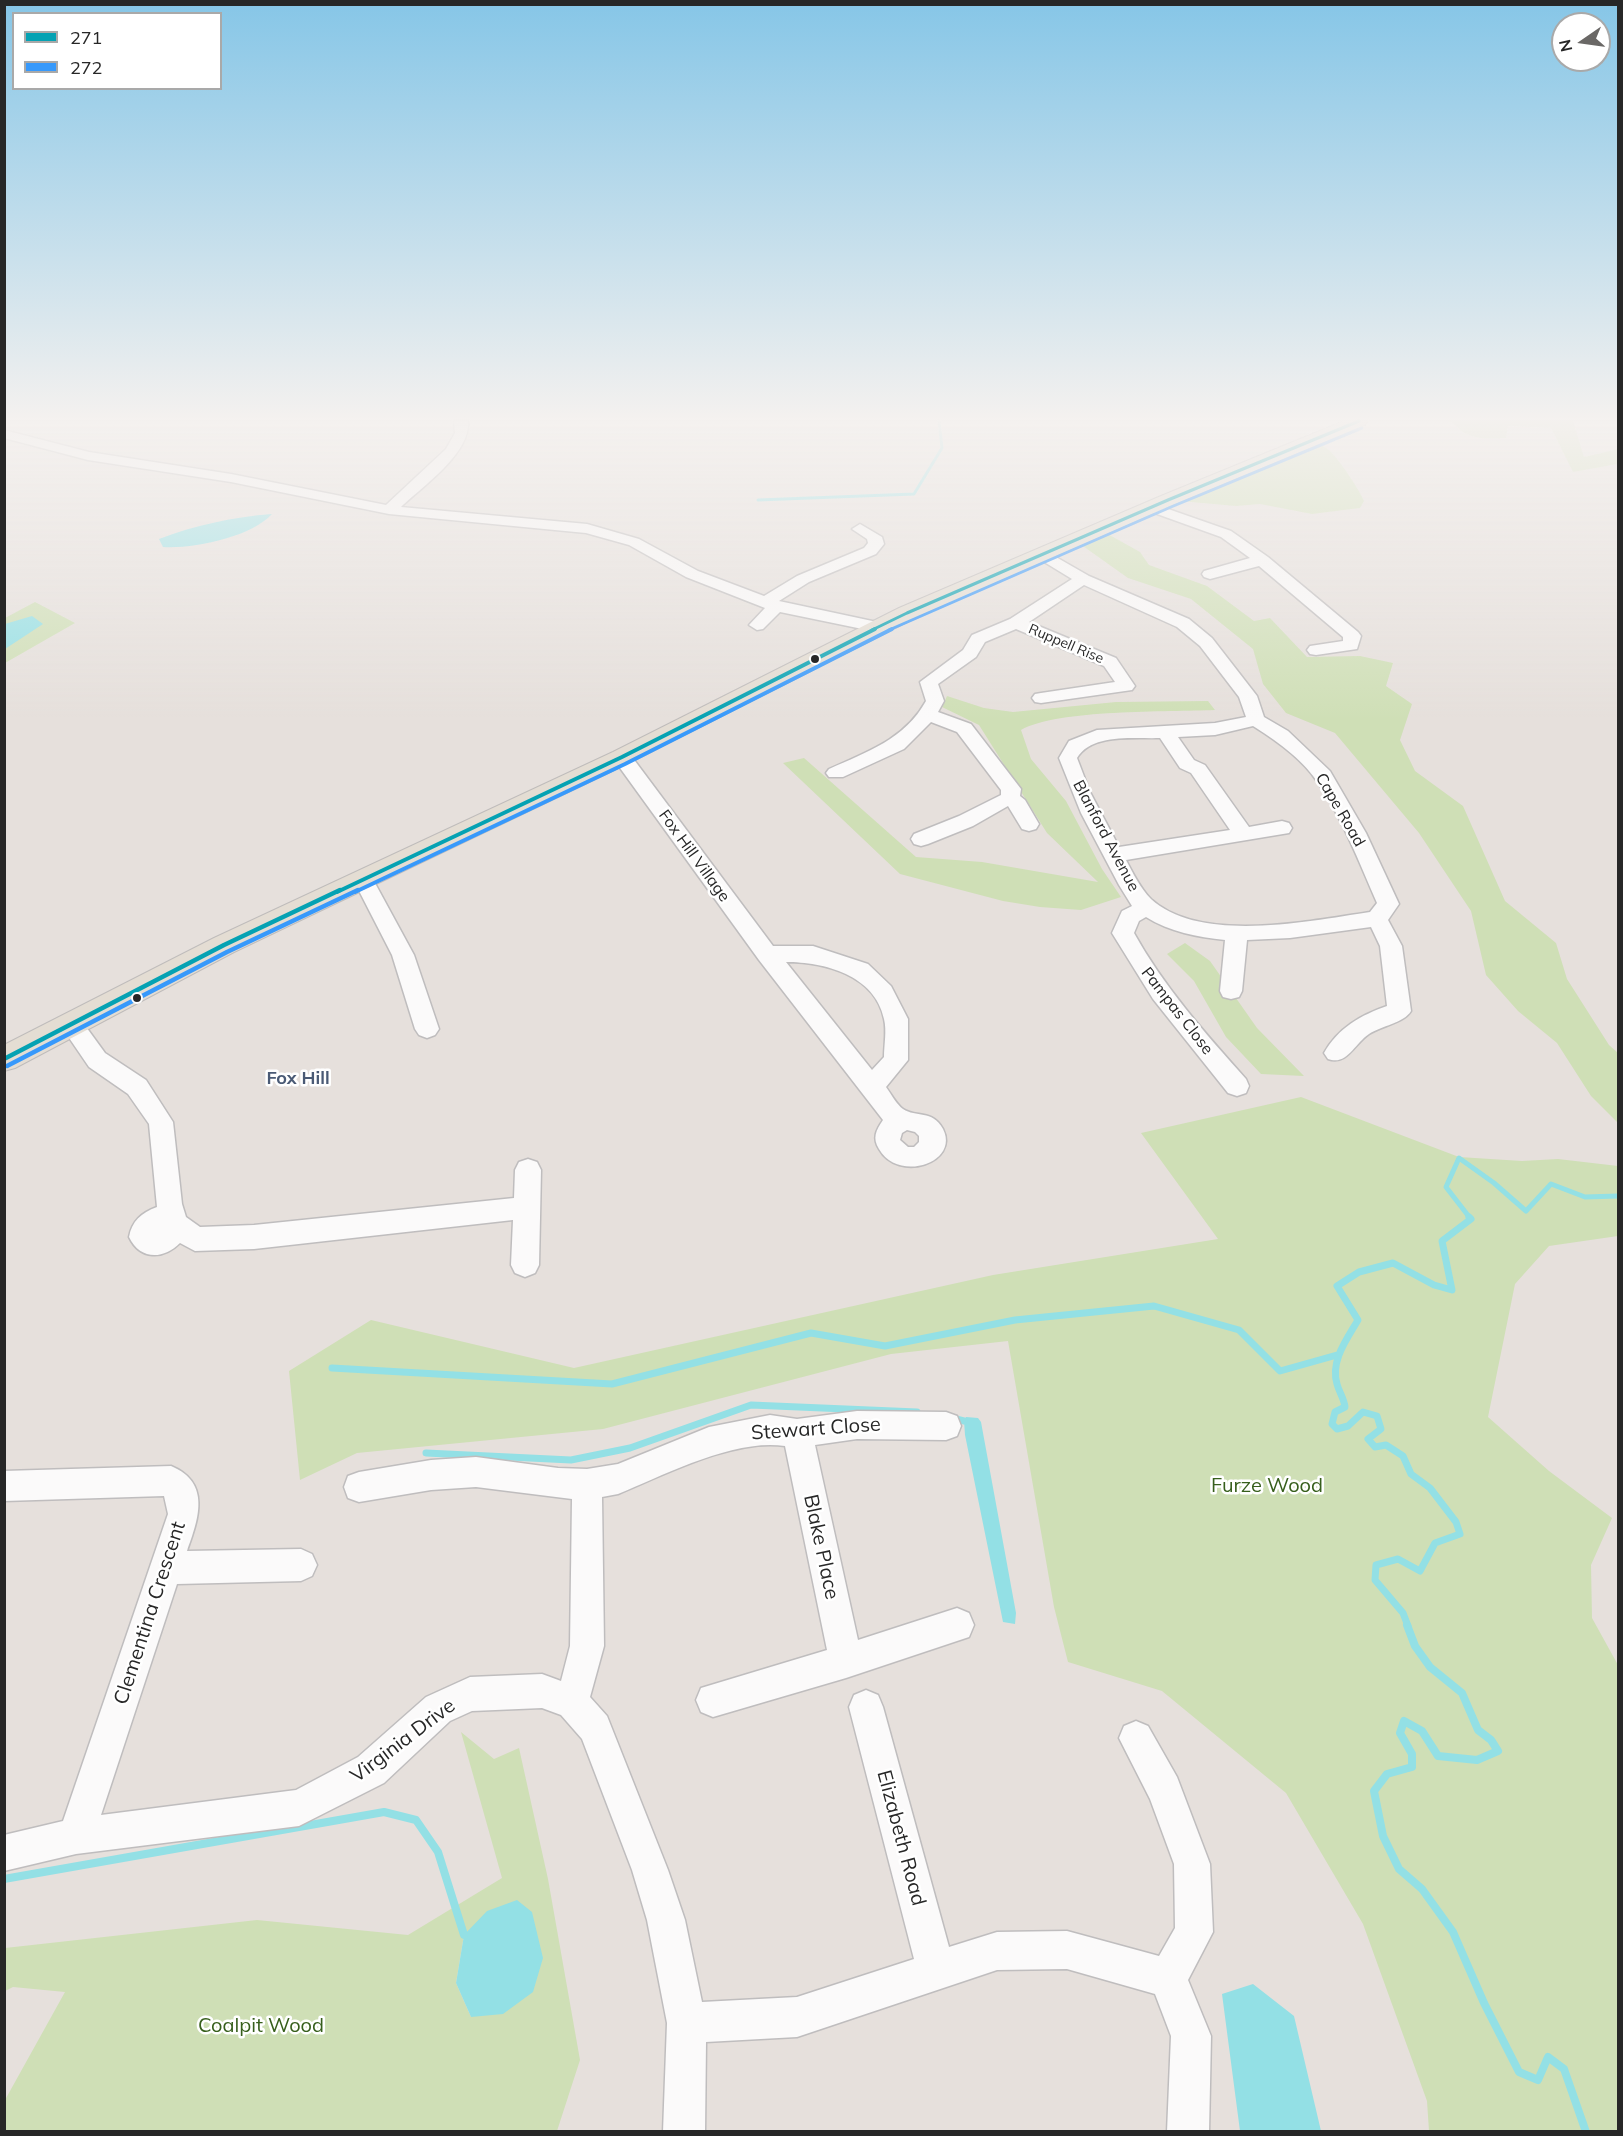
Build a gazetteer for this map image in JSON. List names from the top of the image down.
{
  "streets": {
    "street": [
      "Ruppell Rise",
      "Cape Road",
      "Blanford Avenue",
      "Fox Hill Village",
      "Pampas Close",
      "Stewart Close",
      "Blake Place",
      "Clementina Crescent",
      "Virginia Drive",
      "Elizabeth Road"
    ]
  },
  "crossings": [
    ["Cape Road", "Blanford Avenue"],
    ["Blanford Avenue", "Pampas Close"],
    ["Stewart Close", "Blake Place"],
    ["Clementina Crescent", "Virginia Drive"]
  ],
  "districts": ["Fox Hill"],
  "parks": ["Furze Wood", "Coalpit Wood"],
  "lines": ["transit line 271", "transit line 272"],
  "legend": ["271", "272"],
  "north": "left"
}
